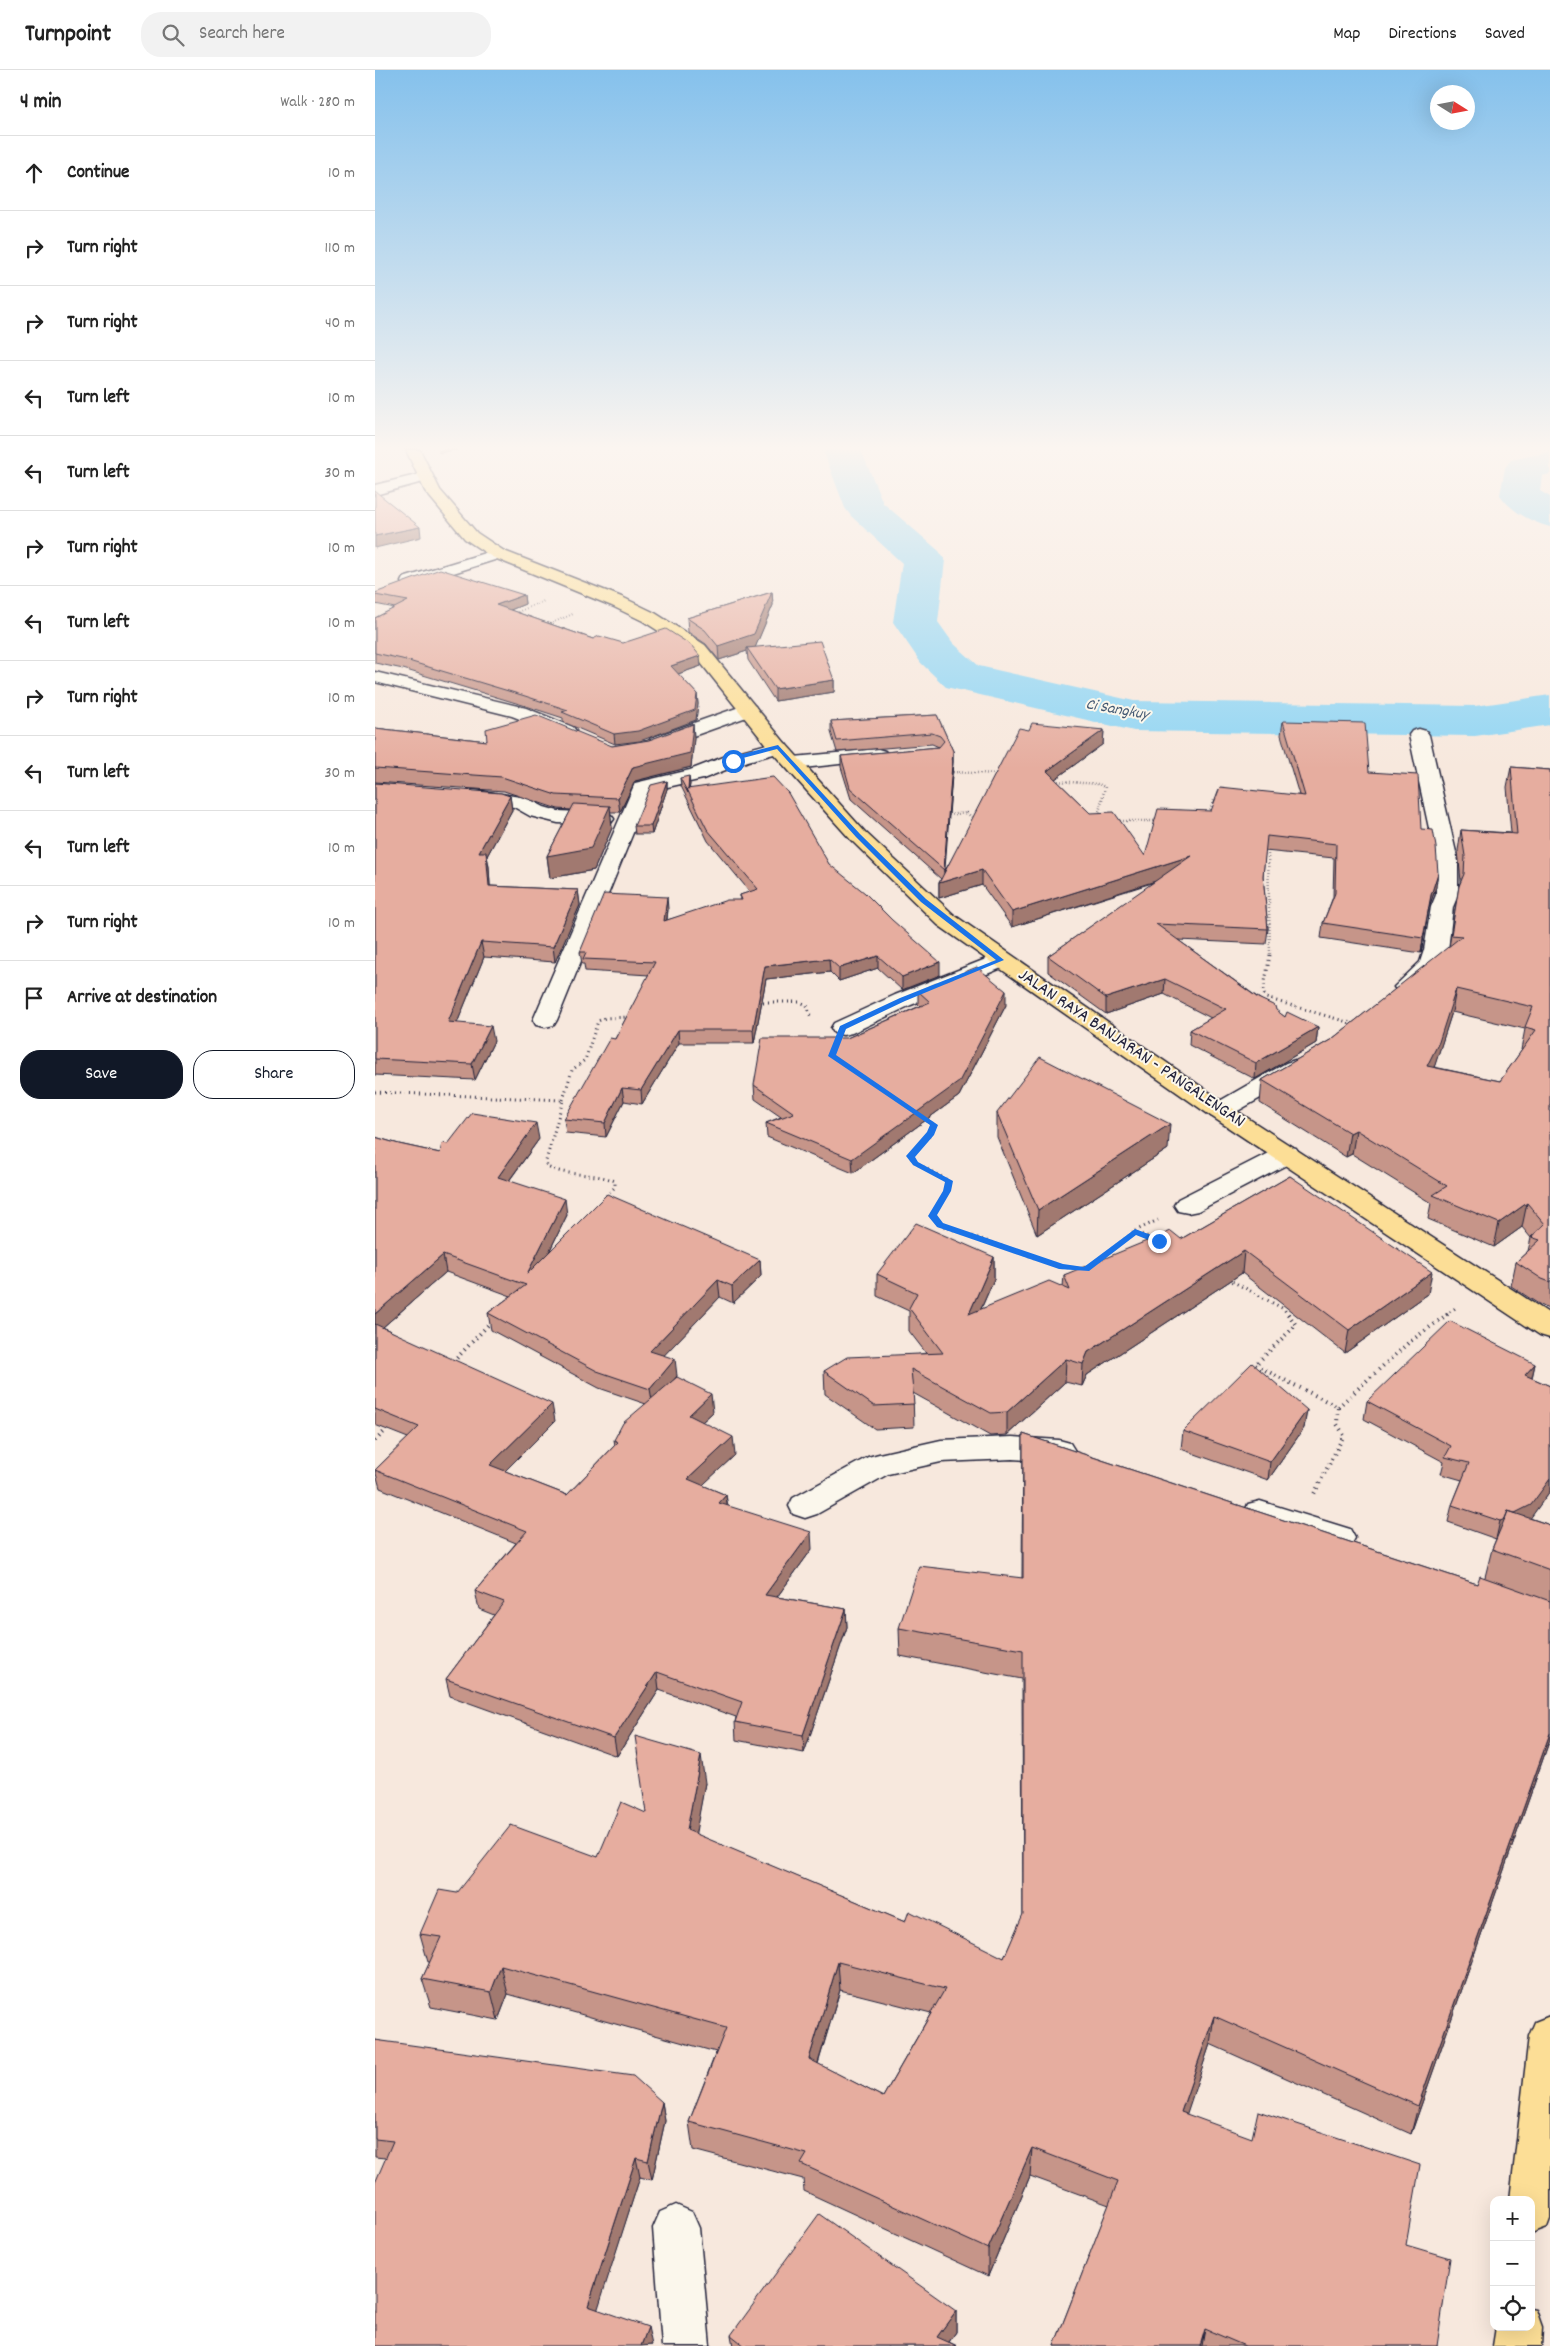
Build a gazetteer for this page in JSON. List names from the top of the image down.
{
  "streets": {
    "main road": ["JALAN RAYA BANJARAN - PANGALENGAN"]
  },
  "water": ["Ci Sangkuy"],
  "north": "right",
  "page": {
    "header": "Turnpoint",
    "search": "Search here",
    "nav": ["Map", "Directions", "Saved"],
    "heading": ["4 min", "Walk · 280 m"],
    "list": [
      ["Continue", "10 m"],
      ["Turn right", "110 m"],
      ["Turn right", "40 m"],
      ["Turn left", "10 m"],
      ["Turn left", "30 m"],
      ["Turn right", "10 m"],
      ["Turn left", "10 m"],
      ["Turn right", "10 m"],
      ["Turn left", "30 m"],
      ["Turn left", "10 m"],
      ["Turn right", "10 m"],
      "Arrive at destination"
    ],
    "buttons": ["Save", "Share"],
    "map_buttons": ["+", "−"]
  }
}
